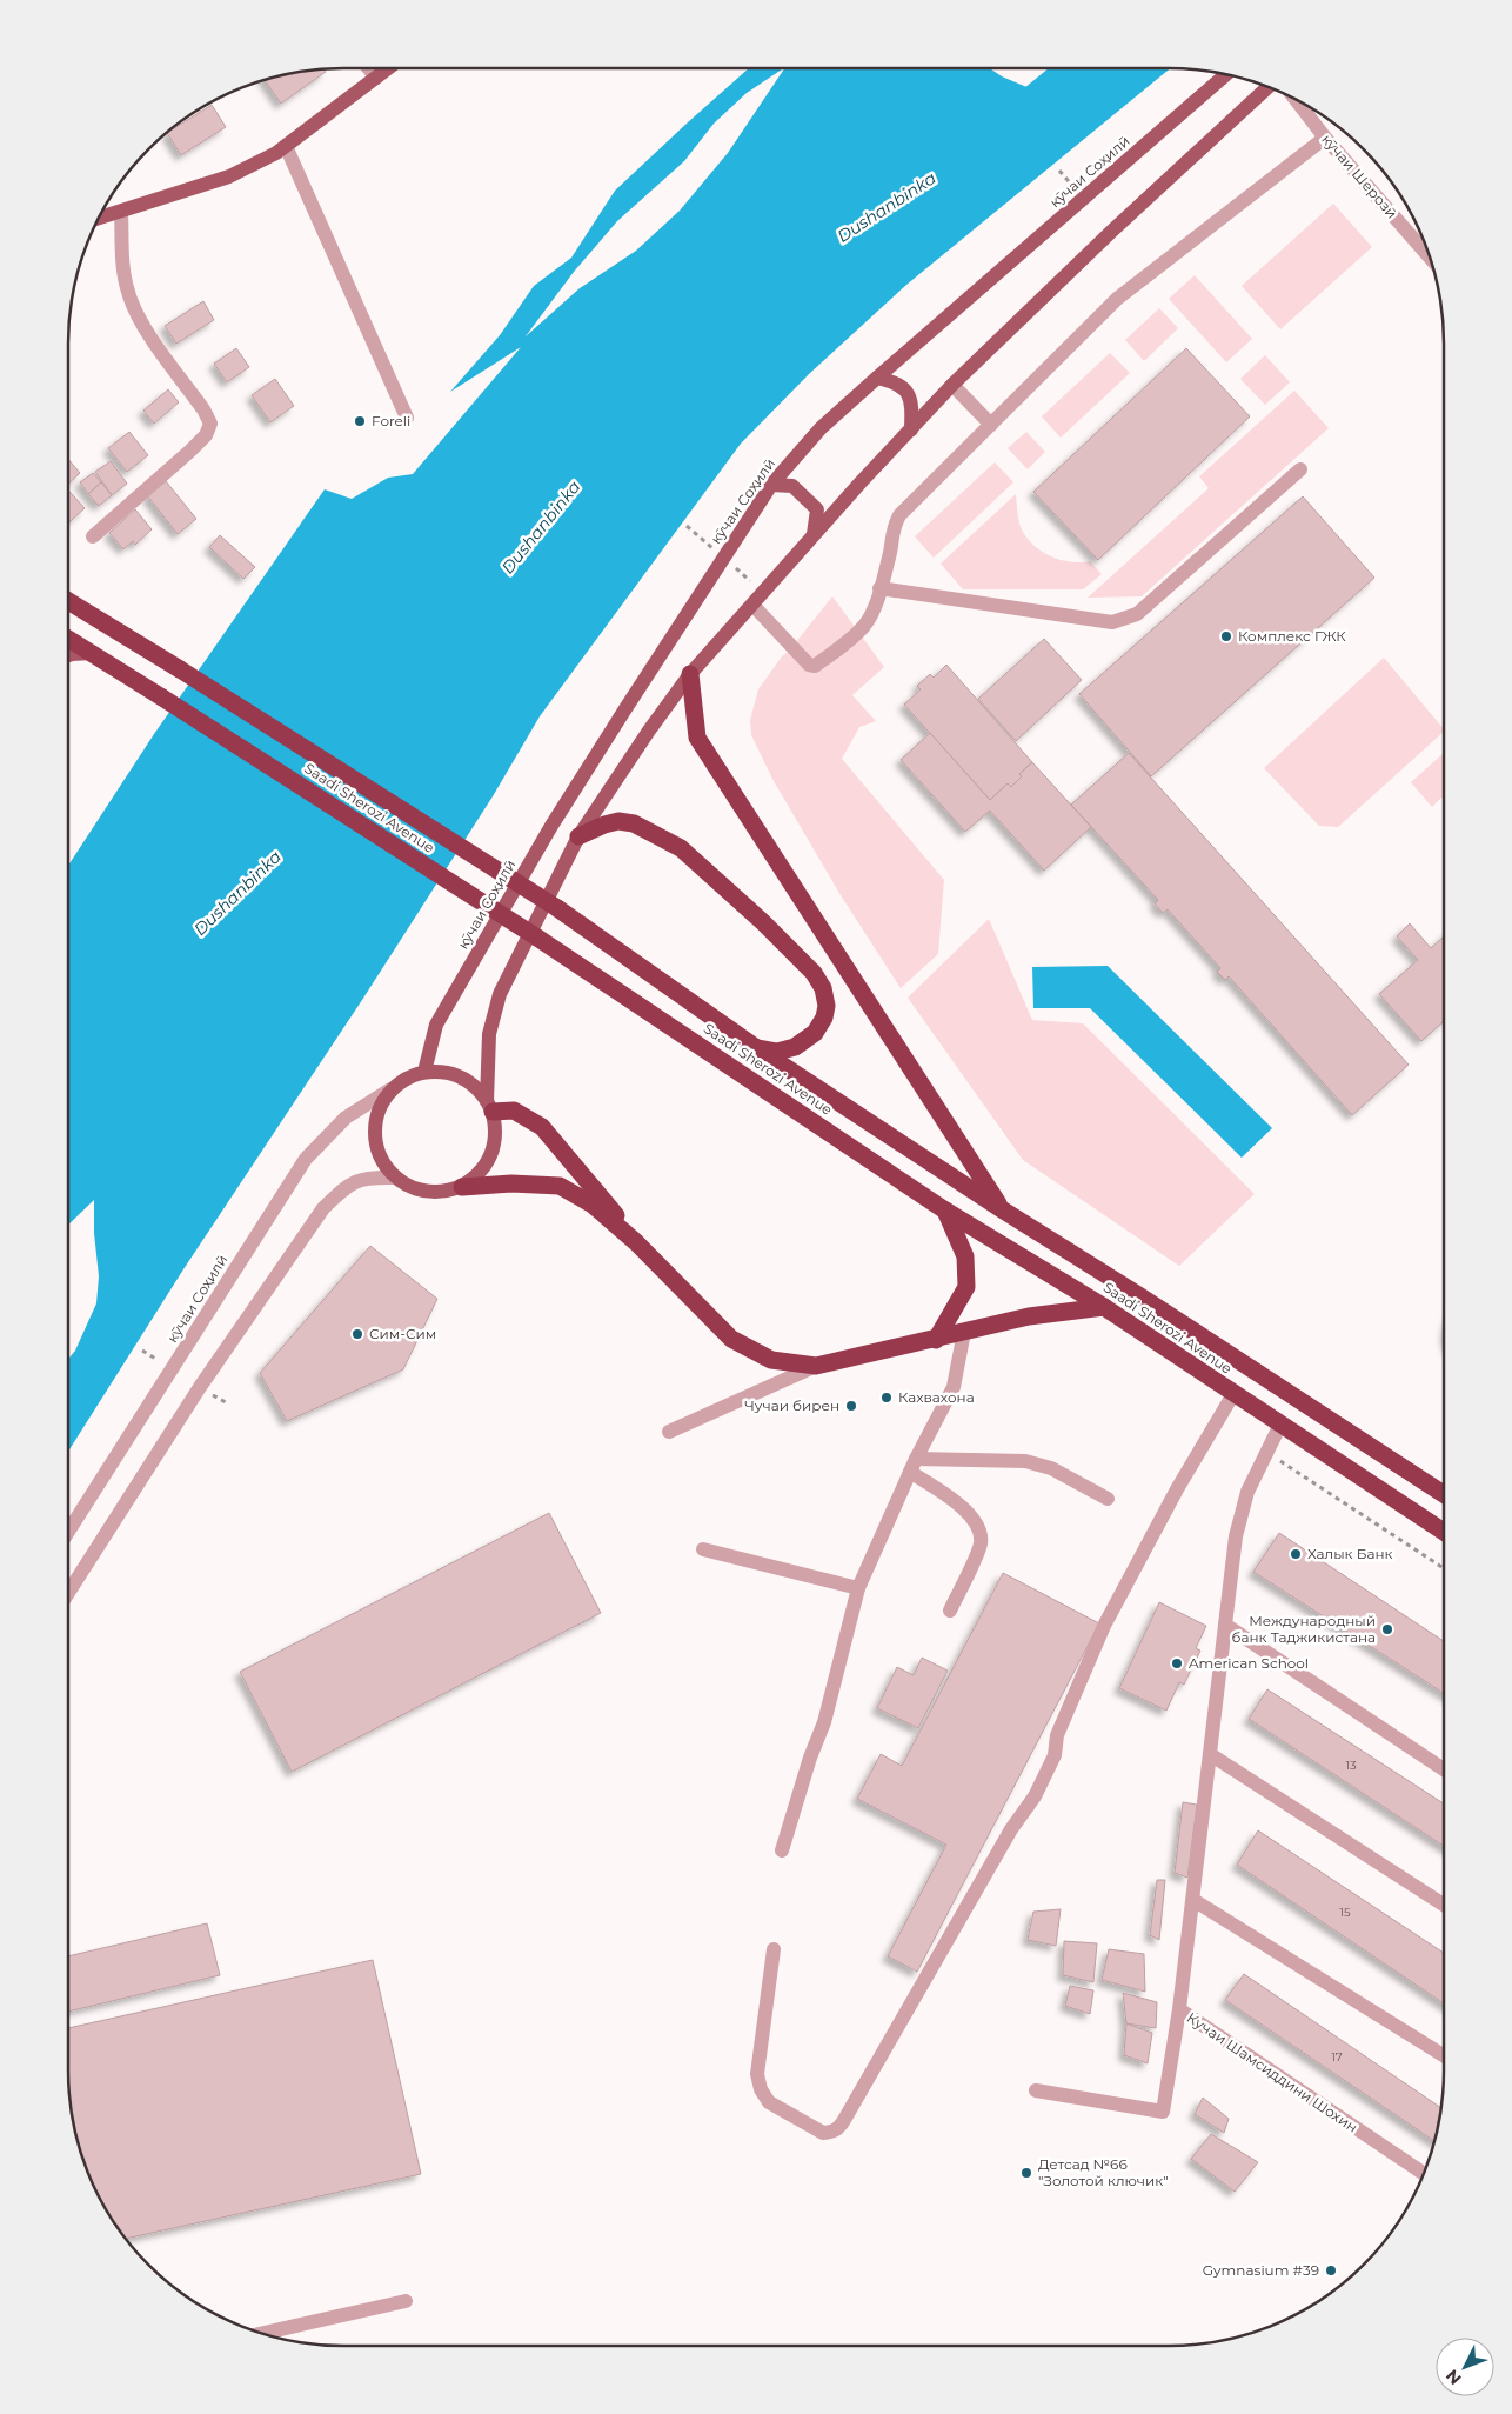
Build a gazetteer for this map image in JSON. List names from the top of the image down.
{
  "streets": {
    "highway": ["Saadi Sherozi Avenue"],
    "main road": ["кӯчаи Соҳилӣ"],
    "street": ["кӯчаи Шерозӣ", "Кучаи Шамсиддини Шохин"]
  },
  "crossings": [
    ["Saadi Sherozi Avenue", "Кучаи Шамсиддини Шохин"]
  ],
  "water": ["Dushanbinka"],
  "places": [
    "Foreli",
    "Комплекс ГЖК",
    "Сим-Сим",
    "Кахвахона",
    "Чучаи бирен",
    "Халык Банк",
    "Международный банк Таджикистана",
    "American School",
    "Детсад №66 \"Золотой ключик\"",
    "Gymnasium #39"
  ],
  "house_numbers": ["13", "15", "17"],
  "north": "bottom left"
}
